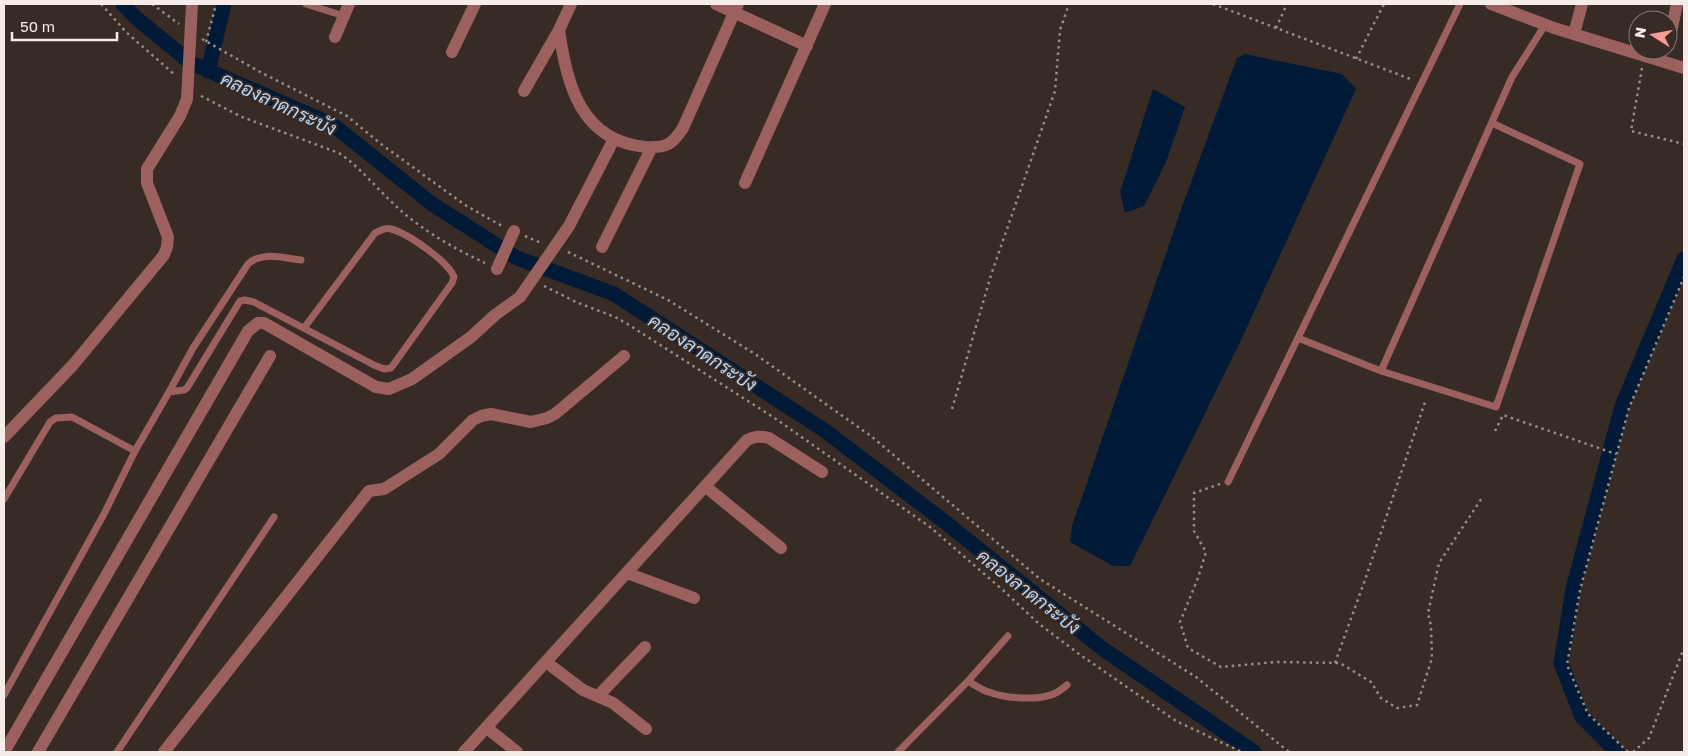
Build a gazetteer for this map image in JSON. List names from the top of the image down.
{
  "water": ["คลองลาดกระบัง"],
  "scale_bar": "50 m",
  "north": "left"
}
